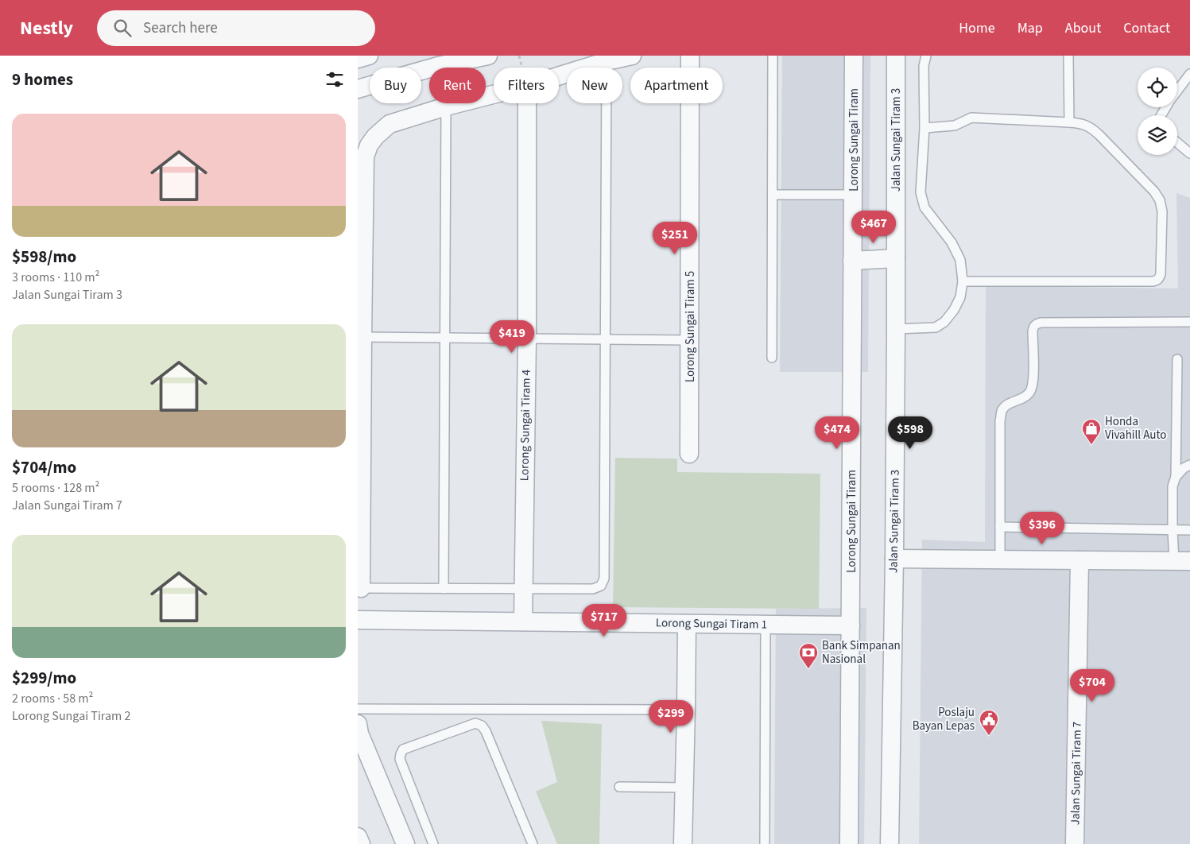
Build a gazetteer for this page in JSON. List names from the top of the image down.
{
  "streets": {
    "street": [
      "Lorong Sungai Tiram",
      "Jalan Sungai Tiram 3",
      "Lorong Sungai Tiram 5",
      "Lorong Sungai Tiram 4",
      "Lorong Sungai Tiram 1",
      "Jalan Sungai Tiram 7"
    ]
  },
  "crossings": [
    ["Lorong Sungai Tiram", "Lorong Sungai Tiram 1"],
    ["Lorong Sungai Tiram 4", "Lorong Sungai Tiram 1"]
  ],
  "places": {
    "shop": ["Honda Vivahill Auto"],
    "bank": ["Bank Simpanan Nasional"],
    "public building": ["Poslaju Bayan Lepas"]
  },
  "page": {
    "header": "Nestly",
    "search": "Search here",
    "nav": [
      "Home",
      "Map",
      "About",
      "Contact"
    ],
    "heading": "9 homes",
    "chip": [
      "Buy",
      "Rent",
      "Filters",
      "New",
      "Apartment"
    ],
    "list": [
      {
        "name": "$598/mo",
        "note": "3 rooms · 110 m² · Jalan Sungai Tiram 3"
      },
      {
        "name": "$704/mo",
        "note": "5 rooms · 128 m² · Jalan Sungai Tiram 7"
      },
      {
        "name": "$299/mo",
        "note": "2 rooms · 58 m² · Lorong Sungai Tiram 2"
      }
    ],
    "price": [
      "$467",
      "$251",
      "$419",
      "$474",
      "$598",
      "$396",
      "$717",
      "$704",
      "$299"
    ]
  }
}
